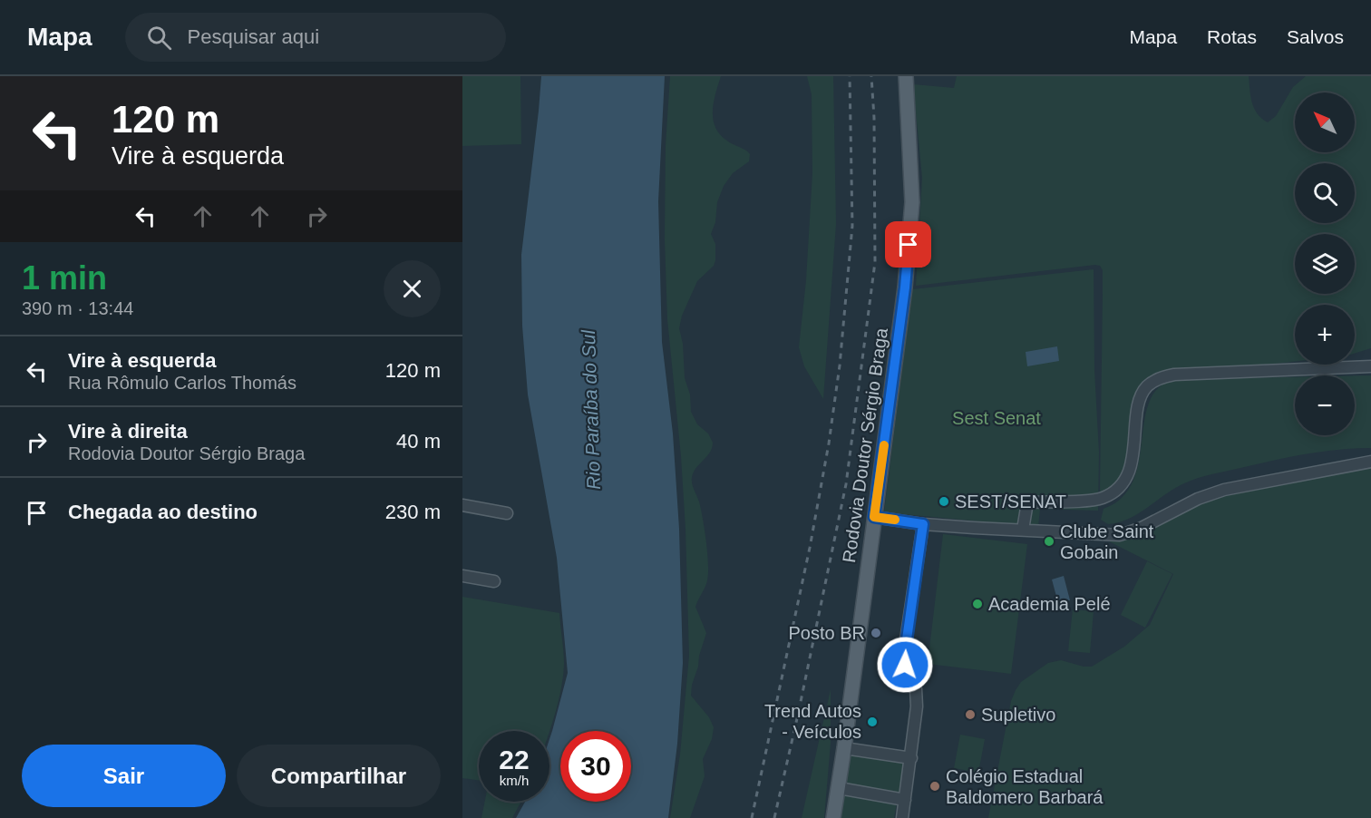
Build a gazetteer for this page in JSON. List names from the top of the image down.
{
  "streets": {
    "main road": ["Rodovia Doutor Sérgio Braga"]
  },
  "water": ["Rio Paraíba do Sul"],
  "parks": ["Sest Senat"],
  "places": [
    "SEST/SENAT",
    "Clube Saint Gobain",
    "Academia Pelé",
    "Posto BR",
    "Supletivo",
    "Trend Autos - Veículos",
    "Colégio Estadual Baldomero Barbará"
  ],
  "north": "top left",
  "page": {
    "header": "Mapa",
    "search": "Pesquisar aqui",
    "nav": ["Mapa", "Rotas", "Salvos"],
    "turn": ["120 m", "Vire à esquerda"],
    "map_buttons": ["+", "−"],
    "heading": ["1 min", "390 m · 13:44"],
    "list": [
      {
        "name": "Vire à esquerda",
        "note": "Rua Rômulo Carlos Thomás",
        "value": "120 m"
      },
      {
        "name": "Vire à direita",
        "note": "Rodovia Doutor Sérgio Braga",
        "value": "40 m"
      },
      {
        "name": "Chegada ao destino",
        "value": "230 m"
      }
    ],
    "speed": "22 km/h",
    "limit": "30",
    "buttons": ["Sair", "Compartilhar"]
  }
}
